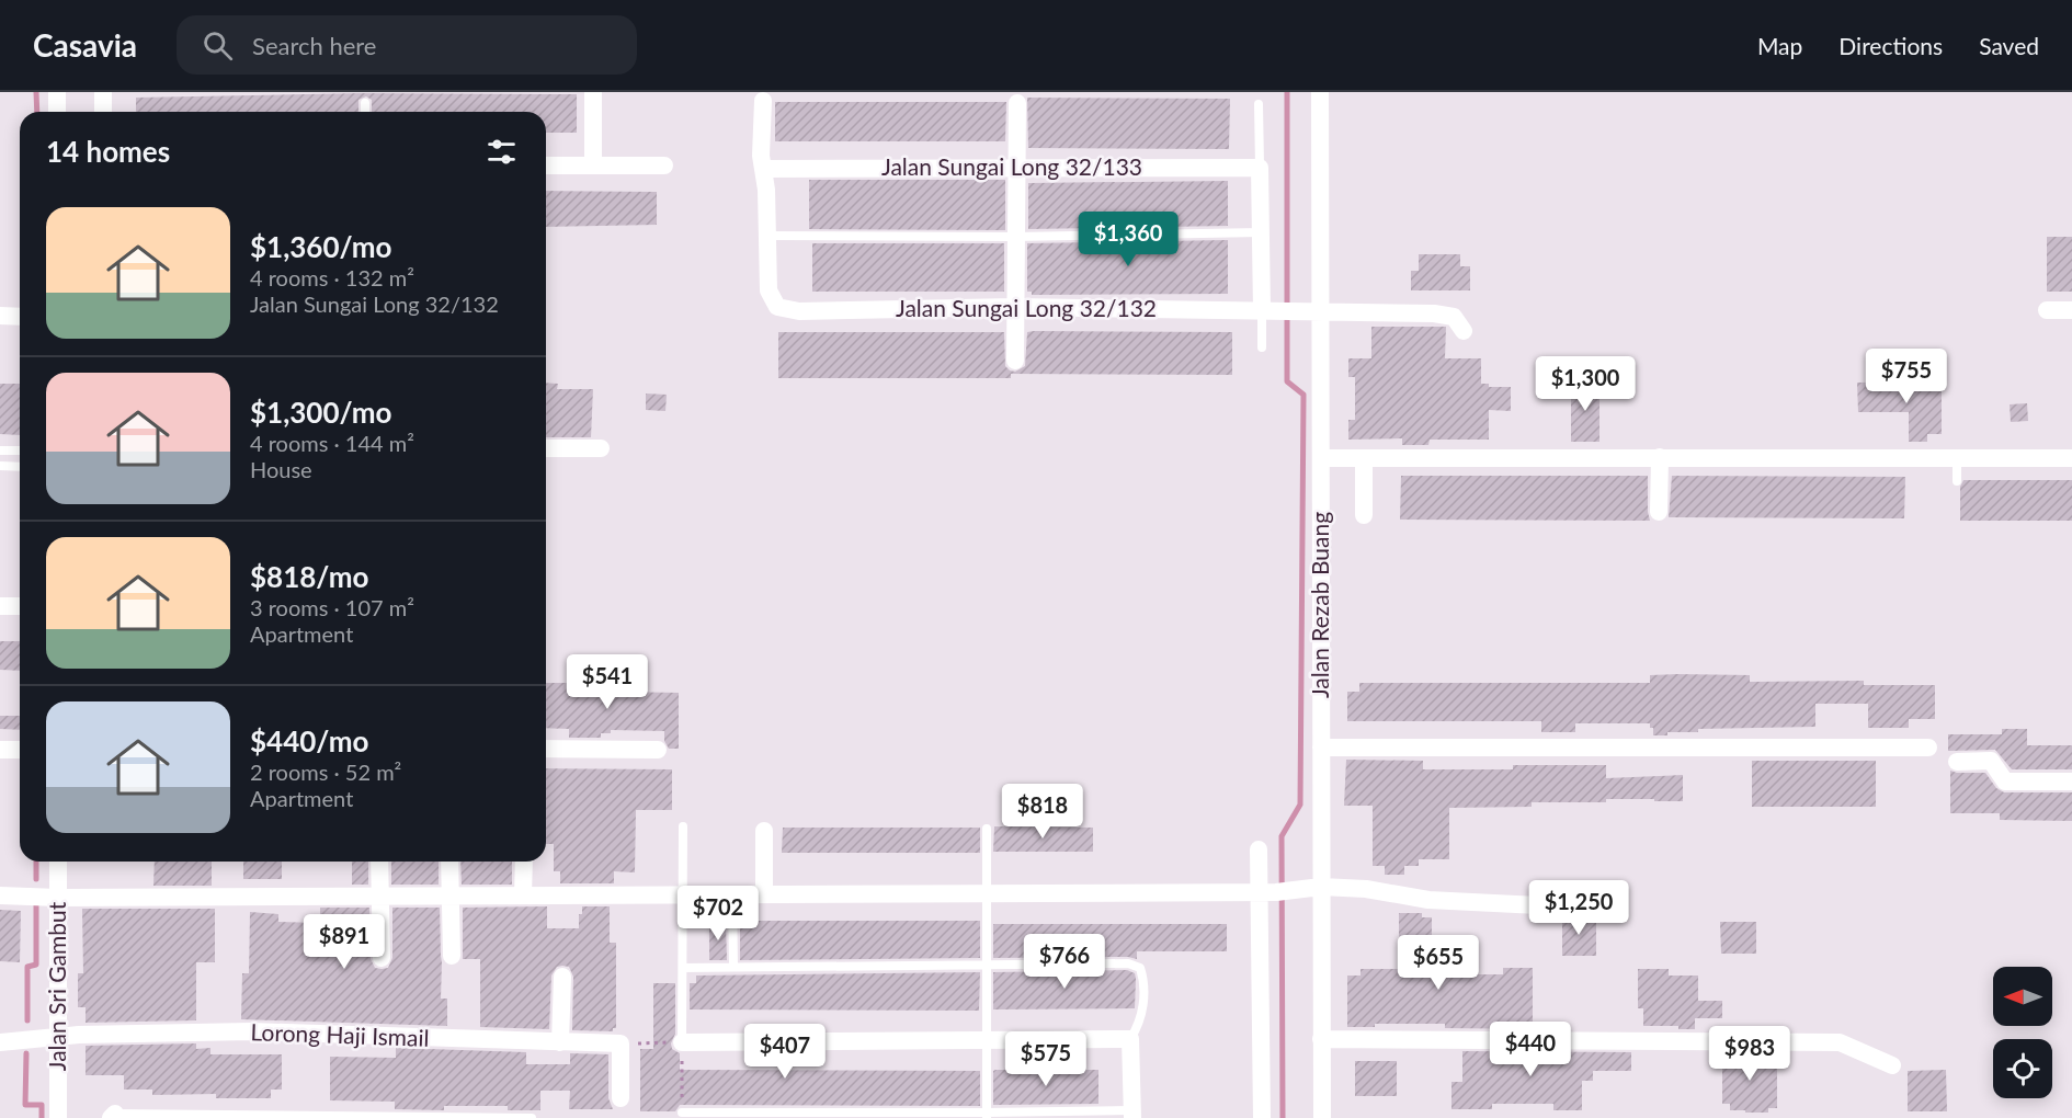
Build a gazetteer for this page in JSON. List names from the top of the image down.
{
  "streets": {
    "street": [
      "Jalan Sungai Long 32/133",
      "Jalan Sungai Long 32/132",
      "Jalan Rezab Buang",
      "Jalan Sri Gambut",
      "Lorong Haji Ismail"
    ]
  },
  "crossings": [
    ["Jalan Sungai Long 32/132", "Jalan Rezab Buang"],
    ["Jalan Sri Gambut", "Lorong Haji Ismail"]
  ],
  "north": "left",
  "page": {
    "header": "Casavia",
    "search": "Search here",
    "nav": ["Map", "Directions", "Saved"],
    "heading": "14 homes",
    "list": [
      {
        "name": "$1,360/mo",
        "note": "4 rooms · 132 m² · Jalan Sungai Long 32/132"
      },
      {
        "name": "$1,300/mo",
        "note": "4 rooms · 144 m² · House"
      },
      {
        "name": "$818/mo",
        "note": "3 rooms · 107 m² · Apartment"
      },
      {
        "name": "$440/mo",
        "note": "2 rooms · 52 m² · Apartment"
      }
    ],
    "price": [
      "$1,360",
      "$755",
      "$1,300",
      "$541",
      "$818",
      "$1,250",
      "$702",
      "$891",
      "$766",
      "$655",
      "$440",
      "$407",
      "$983",
      "$575"
    ]
  }
}
